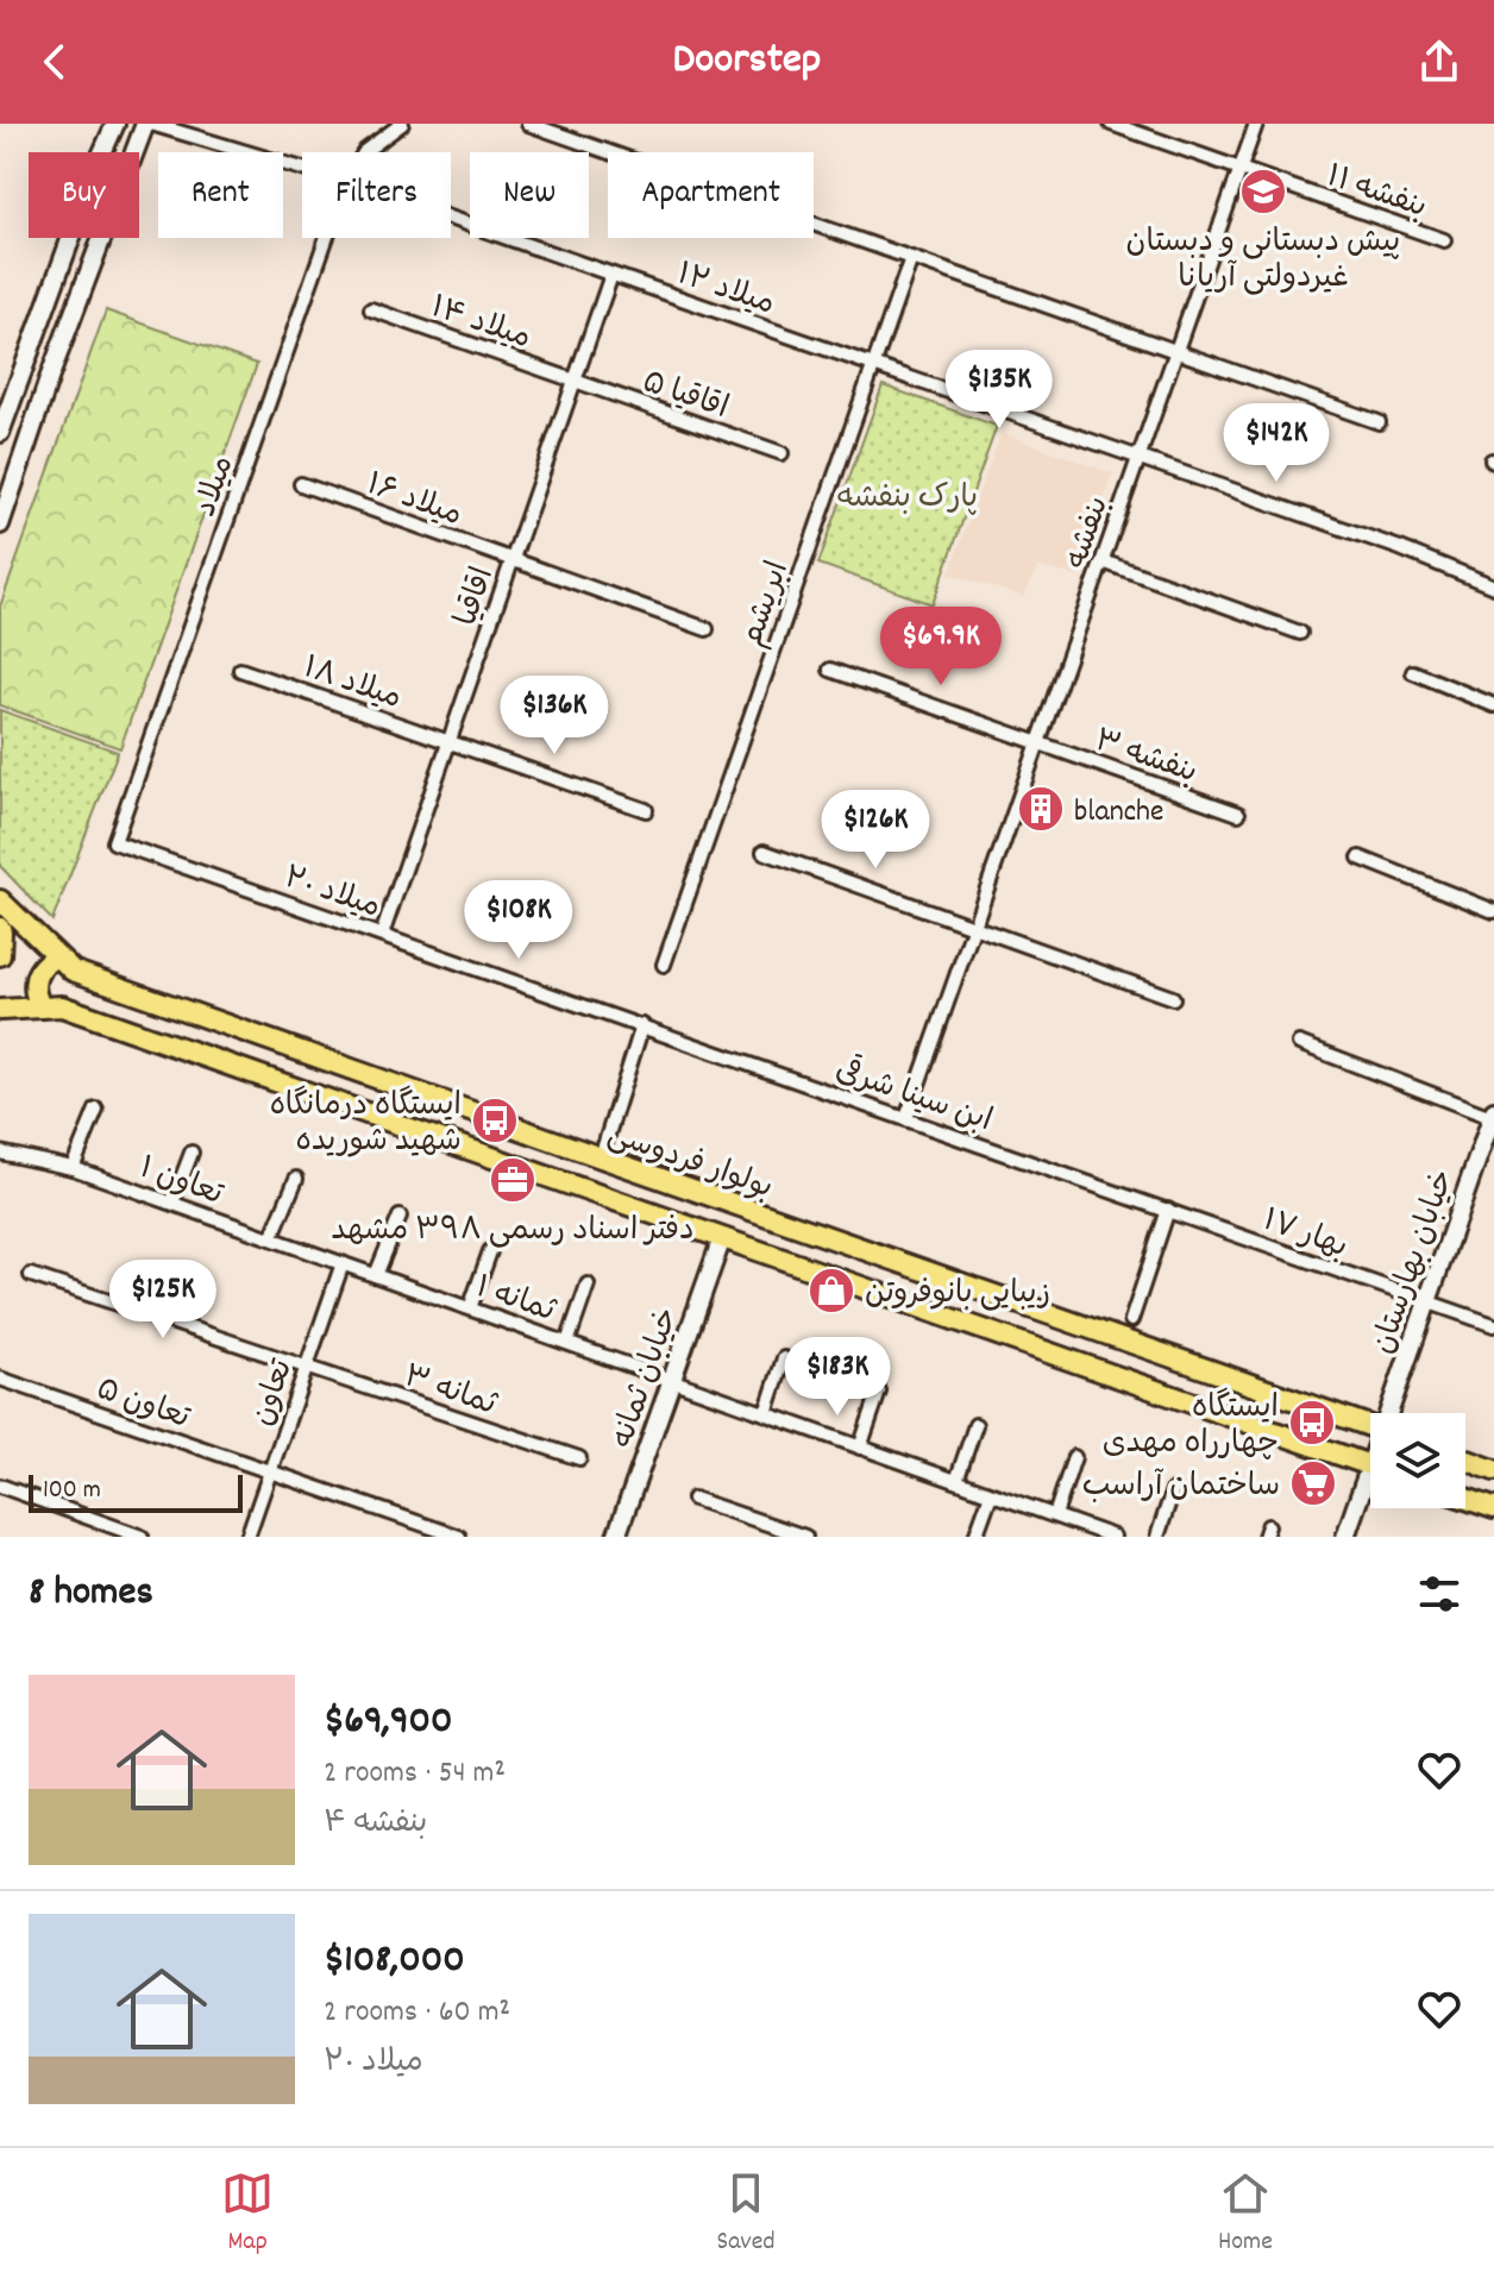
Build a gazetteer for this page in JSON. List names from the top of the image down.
{
  "streets": {
    "main road": ["بولوار فردوسی"],
    "street": [
      "بنفشه ۱۱",
      "میلاد ۱۲",
      "میلاد ۱۴",
      "اقاقیا ۵",
      "میلاد",
      "میلاد ۱۶",
      "بنفشه",
      "اقاقیا",
      "ابریشم",
      "میلاد ۱۸",
      "بنفشه ۳",
      "میلاد ۲۰",
      "ابن سینا شرقی",
      "تعاون ۱",
      "بهار ۱۷",
      "خیابان بهارستان",
      "ثمانه ۱",
      "خیابان ثمانه",
      "ثمانه ۳",
      "تعاون",
      "تعاون ۵"
    ]
  },
  "crossings": [
    ["بنفشه ۱۱", "بنفشه"],
    ["میلاد ۱۲", "بنفشه"],
    ["میلاد ۱۲", "اقاقیا"],
    ["میلاد ۱۲", "ابریشم"],
    ["میلاد ۱۴", "اقاقیا ۵"],
    ["میلاد ۱۴", "اقاقیا"],
    ["اقاقیا ۵", "اقاقیا"],
    ["میلاد", "میلاد ۲۰"],
    ["میلاد ۱۶", "اقاقیا"],
    ["بنفشه", "بنفشه ۳"],
    ["بنفشه", "ابن سینا شرقی"],
    ["اقاقیا", "میلاد ۱۸"],
    ["اقاقیا", "میلاد ۲۰"],
    ["میلاد ۲۰", "ابن سینا شرقی"],
    ["ابن سینا شرقی", "بهار ۱۷"],
    ["بولوار فردوسی", "خیابان ثمانه"],
    ["تعاون ۱", "ثمانه ۱"],
    ["تعاون ۱", "تعاون"],
    ["بهار ۱۷", "خیابان بهارستان"],
    ["ثمانه ۱", "خیابان ثمانه"],
    ["ثمانه ۱", "تعاون"],
    ["ثمانه ۳", "تعاون"],
    ["تعاون", "تعاون ۵"]
  ],
  "parks": ["پارک بنفشه"],
  "places": {
    "school or university": ["پیش دبستانی و دبستان غیردولتی آریانا"],
    "building": ["blanche"],
    "bus stop": ["ایستگاه درمانگاه شهید شوریده", "ایستگاه چهارراه مهدی"],
    "office": ["دفتر اسناد رسمی ۳۹۸ مشهد"],
    "shop": ["زیبایی بانوفروتن"],
    "supermarket": ["ساختمان آراسب"]
  },
  "scale_bar": "100 m",
  "page": {
    "header": "Doorstep",
    "chip": [
      "Buy",
      "Rent",
      "Filters",
      "New",
      "Apartment"
    ],
    "price": [
      "$135K",
      "$142K",
      "$69.9K",
      "$136K",
      "$126K",
      "$108K",
      "$125K",
      "$183K"
    ],
    "scale": "100 m",
    "heading": "8 homes",
    "list": [
      {
        "name": "$69,900",
        "note": "2 rooms · 54 m² · بنفشه ۴"
      },
      {
        "name": "$108,000",
        "note": "2 rooms · 60 m² · میلاد ۲۰"
      }
    ],
    "tabs": ["Map", "Saved", "Home"]
  }
}
